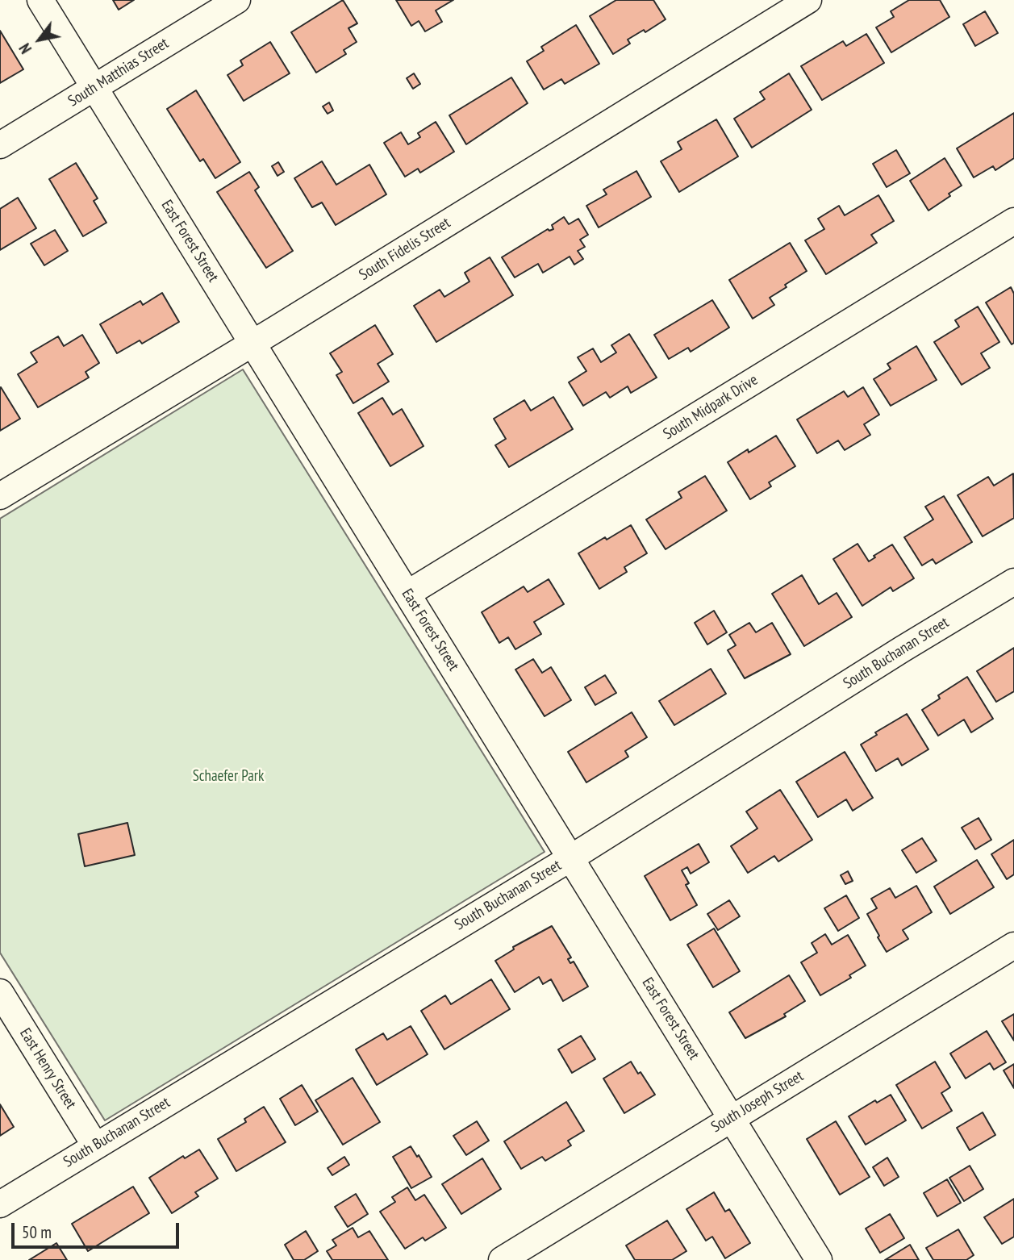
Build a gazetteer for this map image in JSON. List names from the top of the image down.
{
  "streets": {
    "street": [
      "South Matthias Street",
      "East Forest Street",
      "South Fidelis Street",
      "South Midpark Drive",
      "South Buchanan Street",
      "East Henry Street",
      "South Joseph Street"
    ]
  },
  "crossings": [
    ["South Matthias Street", "East Forest Street"],
    ["East Forest Street", "South Fidelis Street"],
    ["East Forest Street", "South Midpark Drive"],
    ["East Forest Street", "South Buchanan Street"],
    ["East Forest Street", "South Joseph Street"],
    ["South Buchanan Street", "East Henry Street"]
  ],
  "parks": ["Schaefer Park"],
  "scale_bar": "50 m",
  "north": "bottom left"
}
